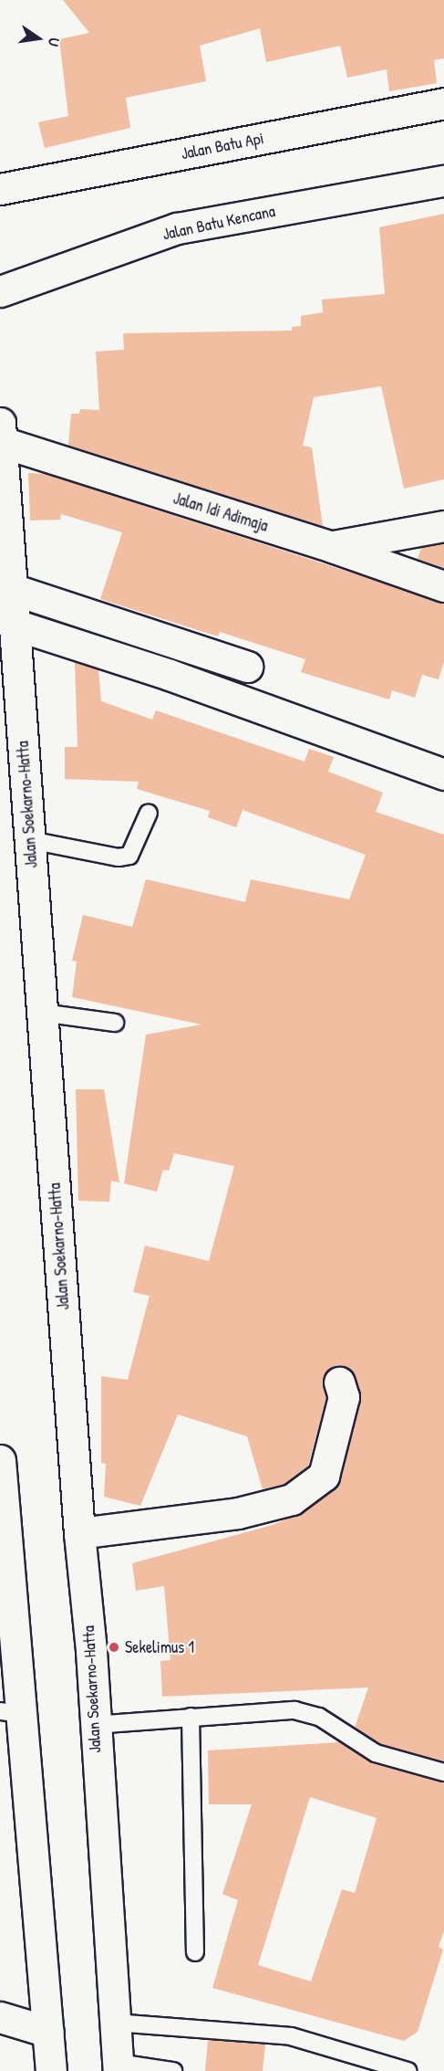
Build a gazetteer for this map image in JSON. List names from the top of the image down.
{
  "streets": {
    "main road": [
      "Jalan Batu Api",
      "Jalan Batu Kencana",
      "Jalan Idi Adimaja",
      "Jalan Soekarno-Hatta"
    ]
  },
  "crossings": [
    ["Jalan Idi Adimaja", "Jalan Soekarno-Hatta"]
  ],
  "places": ["Sekelimus 1"],
  "north": "right"
}
